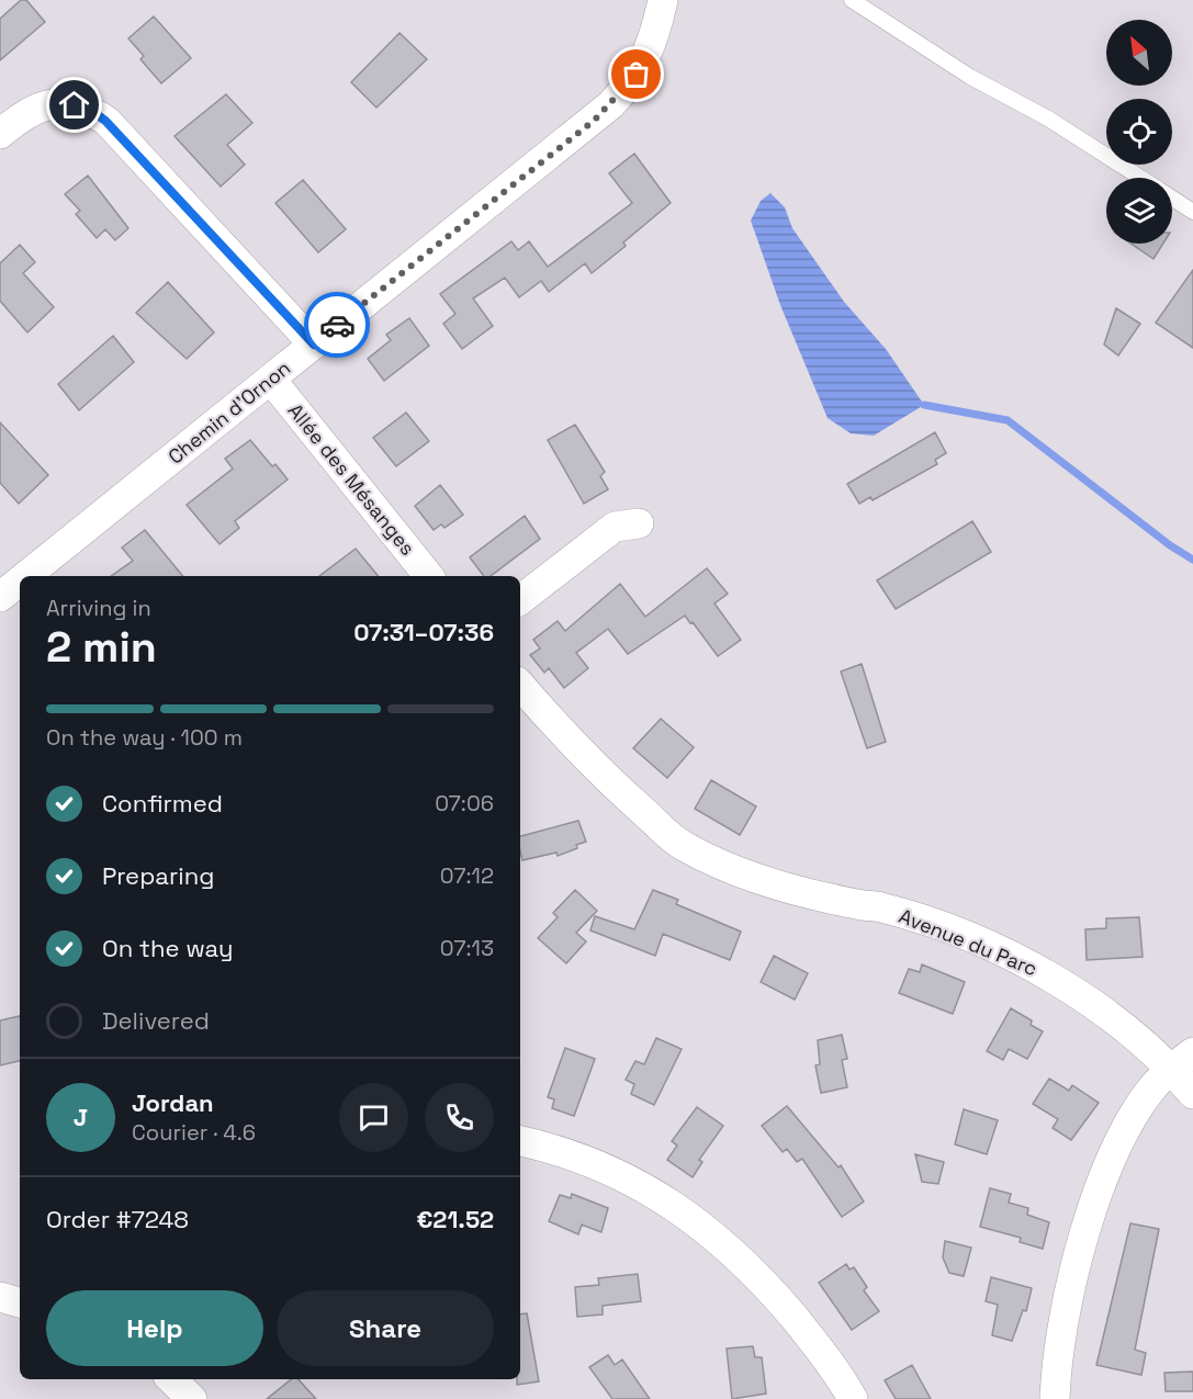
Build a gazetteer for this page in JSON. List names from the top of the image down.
{
  "streets": {
    "street": ["Chemin d'Ornon", "Allée des Mésanges", "Avenue du Parc"]
  },
  "crossings": [
    ["Chemin d'Ornon", "Allée des Mésanges"]
  ],
  "north": "top left",
  "page": {
    "heading": ["2 min", "Arriving in", "07:31–07:36"],
    "panel": [
      "Jordan",
      "Courier · 4.6",
      "Order #7248",
      "€21.52"
    ],
    "bar": "On the way · 100 m",
    "list": [
      ["Confirmed", "07:06"],
      ["Preparing", "07:12"],
      ["On the way", "07:13"],
      "Delivered"
    ],
    "round": "J",
    "buttons": ["Help", "Share"]
  }
}
